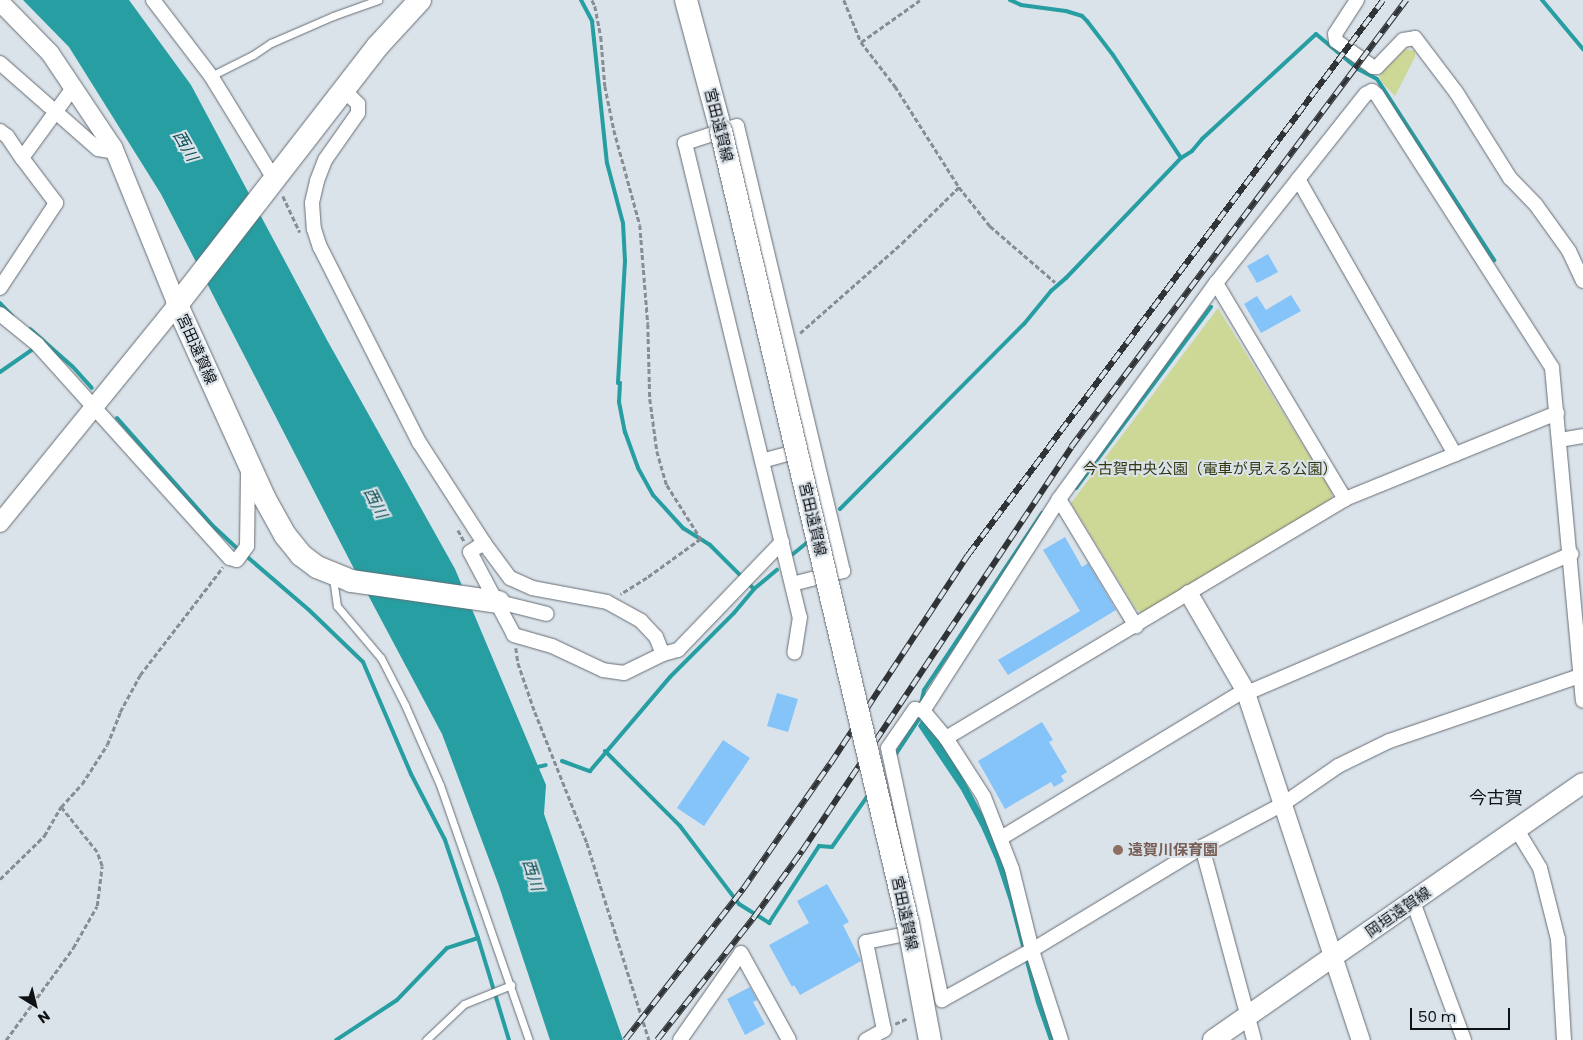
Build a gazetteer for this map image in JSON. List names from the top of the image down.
{
  "streets": {
    "main road": ["宮田遠賀線", "岡垣遠賀線"]
  },
  "districts": ["今古賀"],
  "water": ["西川"],
  "parks": ["今古賀中央公園（電車が見える公園）"],
  "places": ["遠賀川保育園"],
  "scale_bar": "50 m",
  "north": "bottom right"
}
